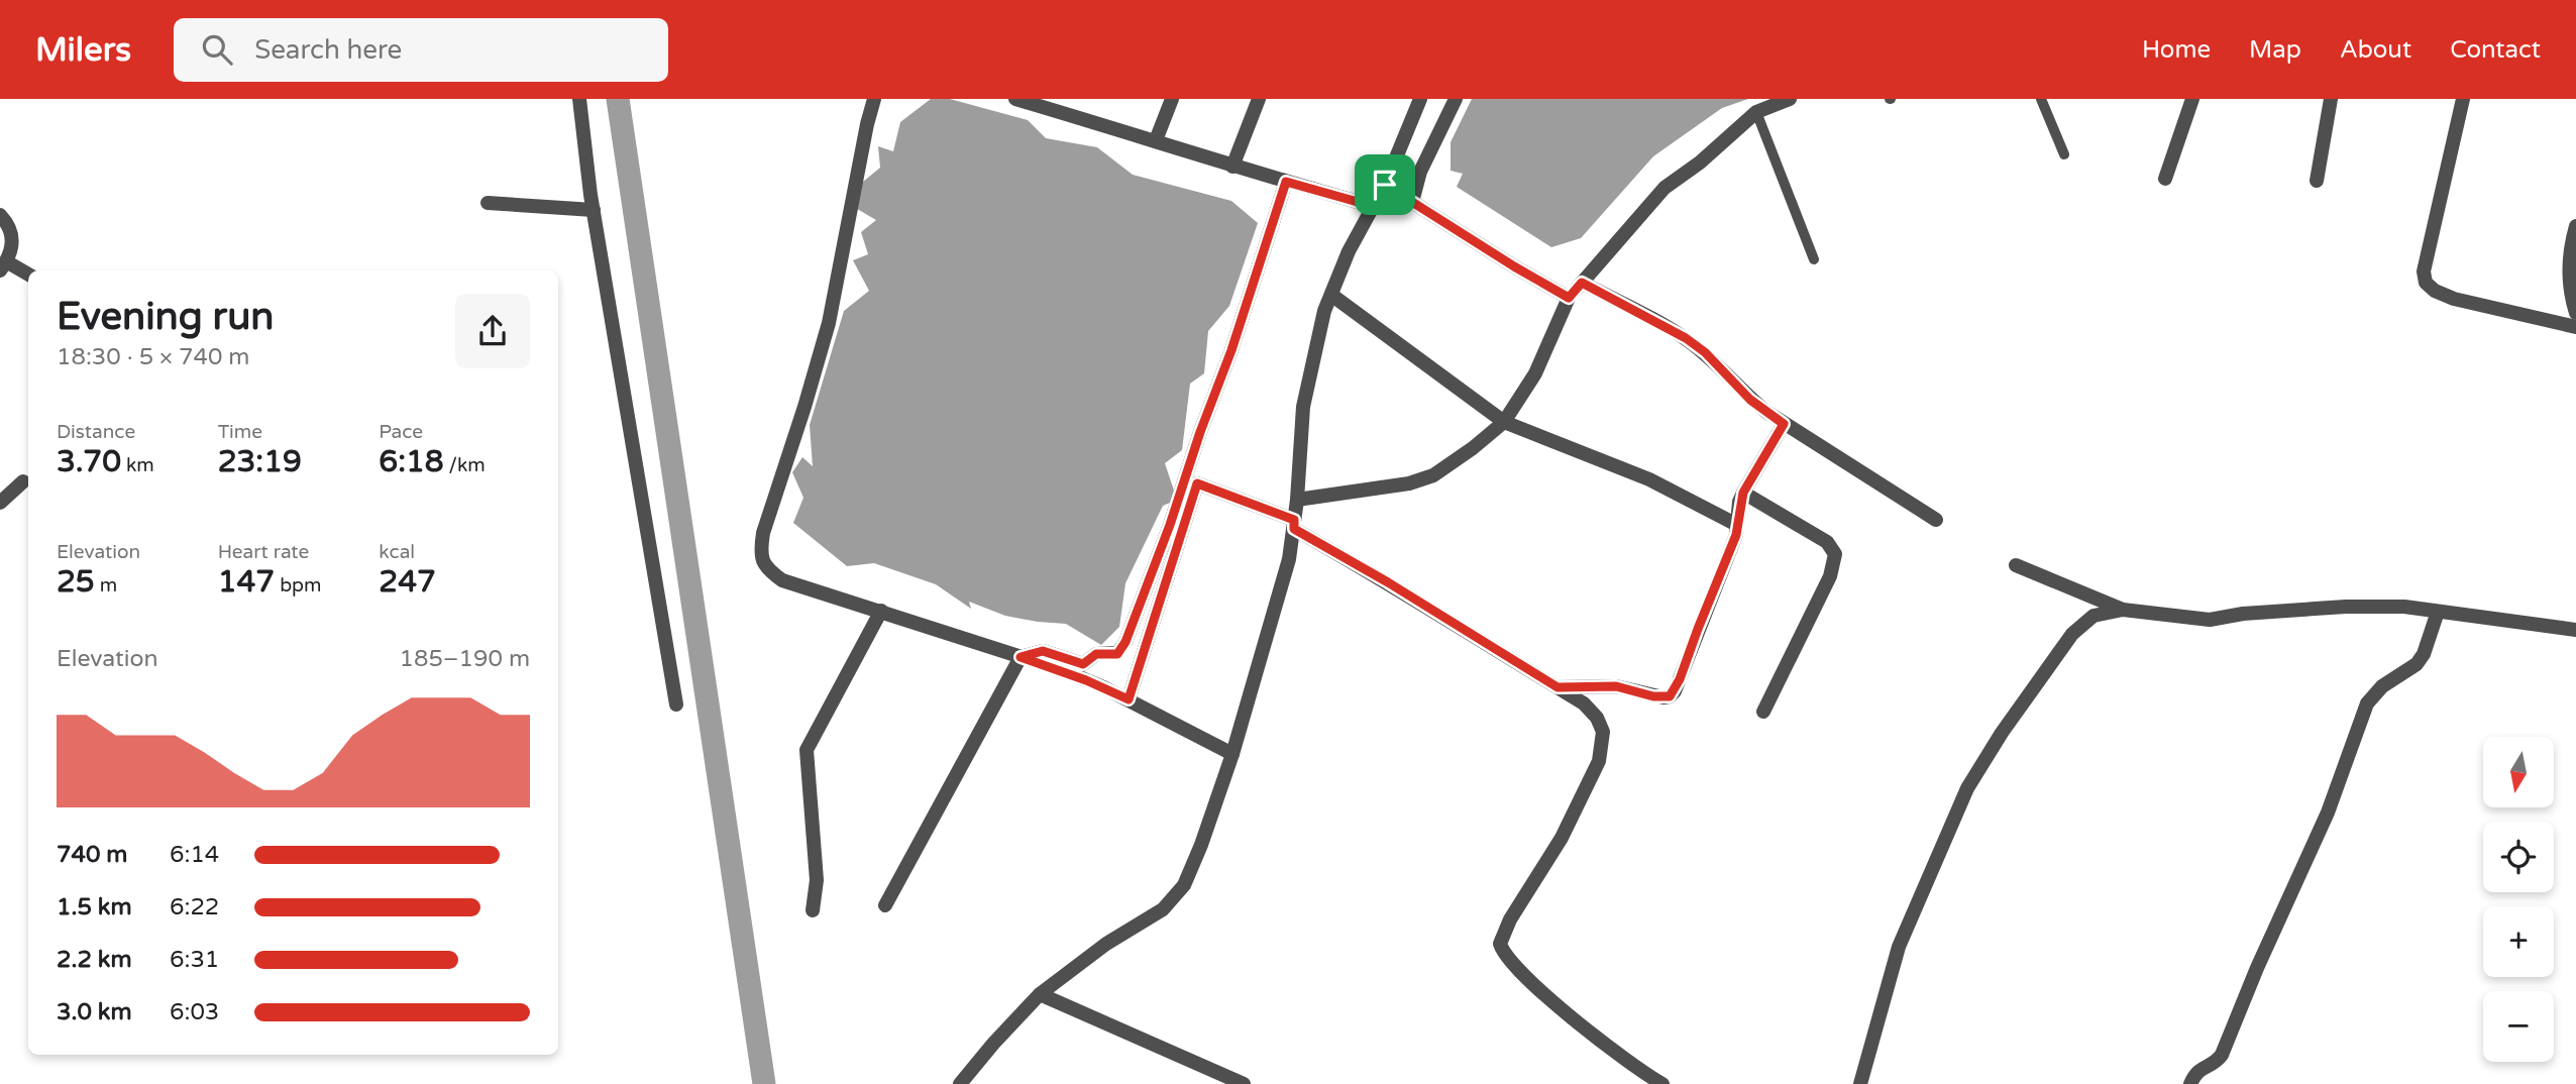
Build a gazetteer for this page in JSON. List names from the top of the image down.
{
  "north": "bottom",
  "page": {
    "header": "Milers",
    "search": "Search here",
    "nav": [
      "Home",
      "Map",
      "About",
      "Contact"
    ],
    "heading": ["Evening run", "18:30 · 5 × 740 m"],
    "stats": [
      ["Distance", "3.70 km"],
      ["Time", "23:19"],
      ["Pace", "6:18 /km"],
      ["Elevation", "25 m"],
      ["Heart rate", "147 bpm"],
      ["kcal", "247"]
    ],
    "chart": ["Elevation", "185–190 m"],
    "map_buttons": ["+", "−"],
    "list": [
      {
        "name": "740 m",
        "note": "6:14"
      },
      {
        "name": "1.5 km",
        "note": "6:22"
      },
      {
        "name": "2.2 km",
        "note": "6:31"
      },
      {
        "name": "3.0 km",
        "note": "6:03"
      }
    ]
  }
}
